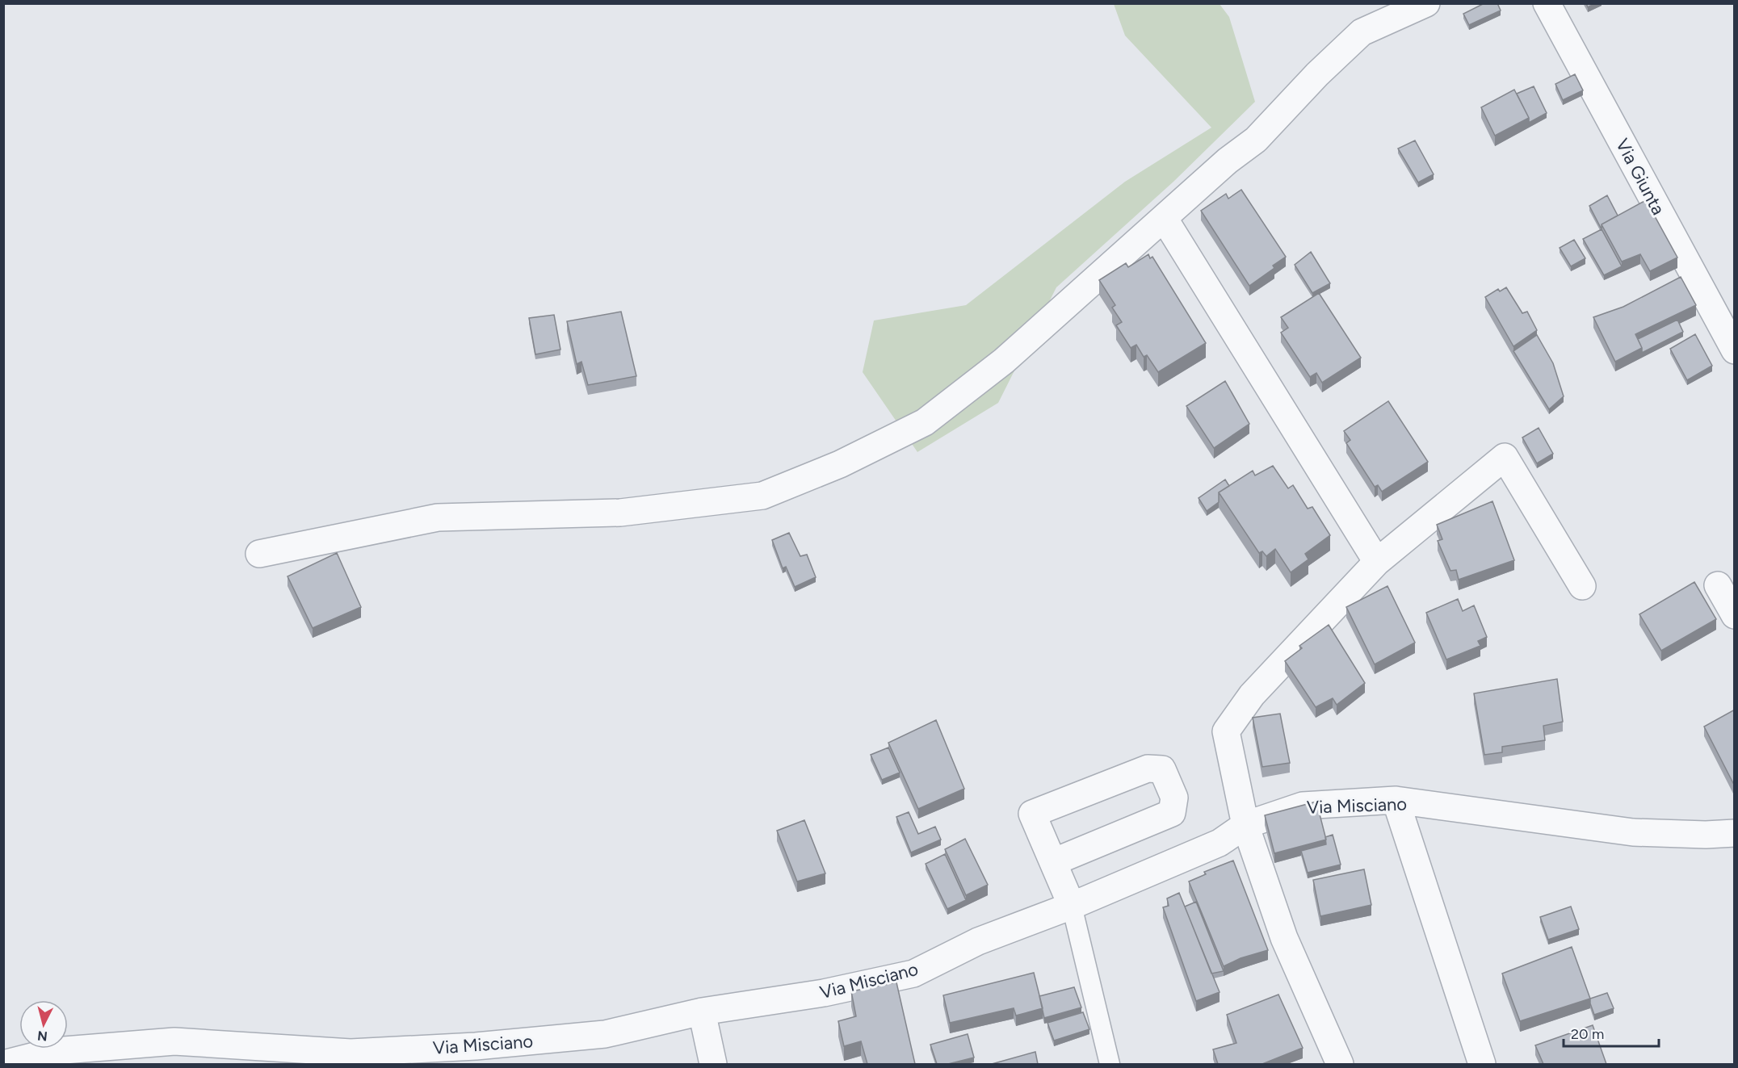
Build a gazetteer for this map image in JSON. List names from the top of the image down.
{
  "streets": {
    "street": ["Via Giunta", "Via Misciano"]
  },
  "scale_bar": "20 m",
  "north": "bottom"
}
